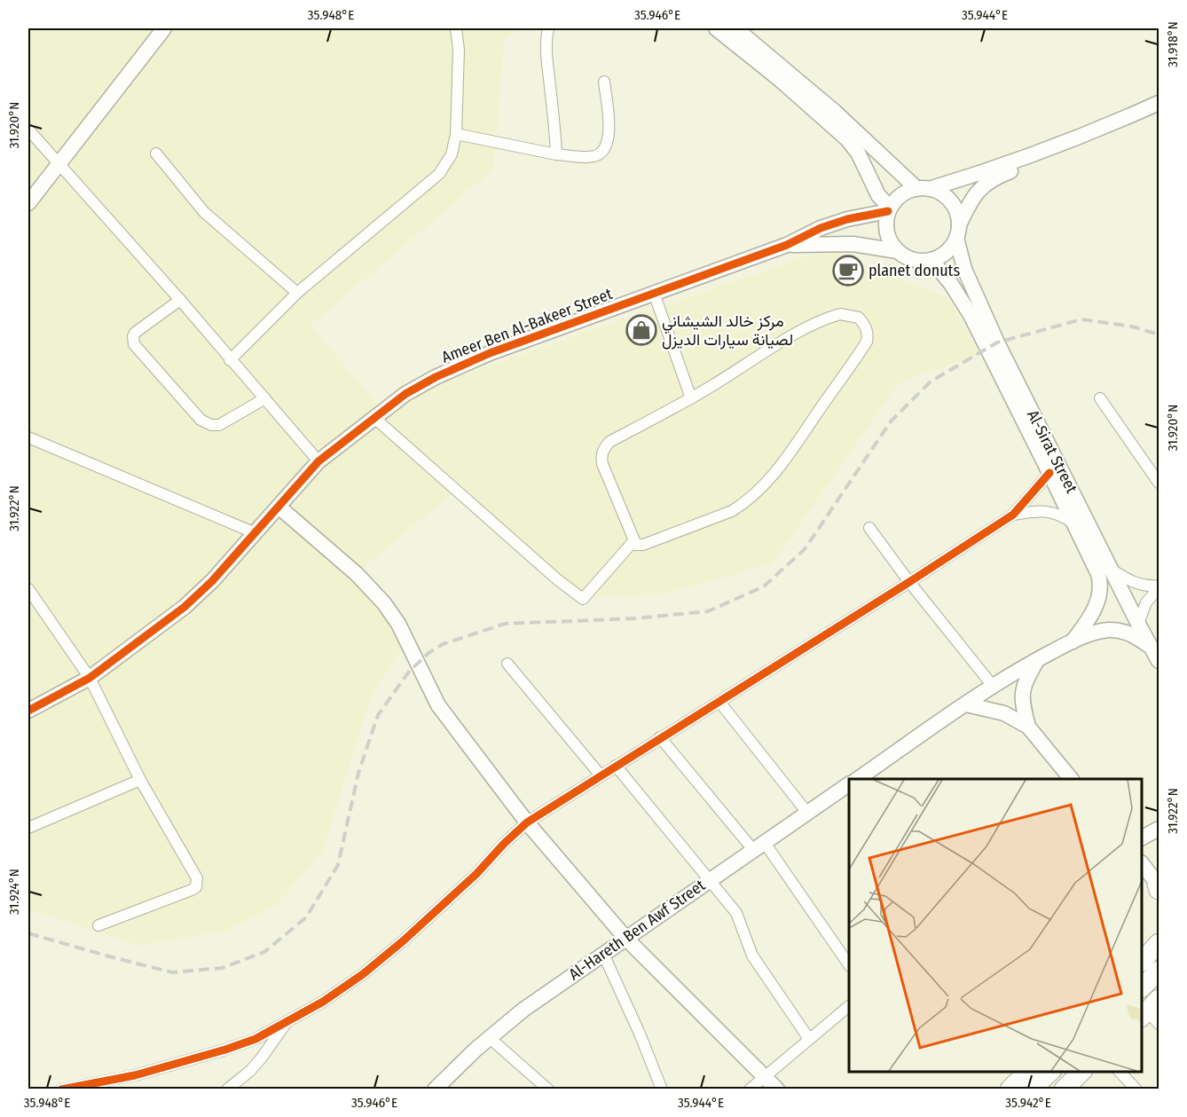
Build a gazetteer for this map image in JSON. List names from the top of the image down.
{
  "streets": {
    "street": ["Ameer Ben Al-Bakeer Street", "Al-Sirat Street", "Al-Hareth Ben Awf Street"]
  },
  "crossings": [
    ["Ameer Ben Al-Bakeer Street", "Al-Sirat Street"]
  ],
  "places": {
    "cafe": ["planet donuts"],
    "shop": ["مركز خالد الشيشاني لصيانة سيارات الديزل"]
  },
  "coordinates": [
    "35.948°E",
    "35.946°E",
    "35.944°E",
    "31.918°N",
    "31.920°N",
    "31.922°N",
    "31.924°N",
    "35.942°E"
  ]
}
